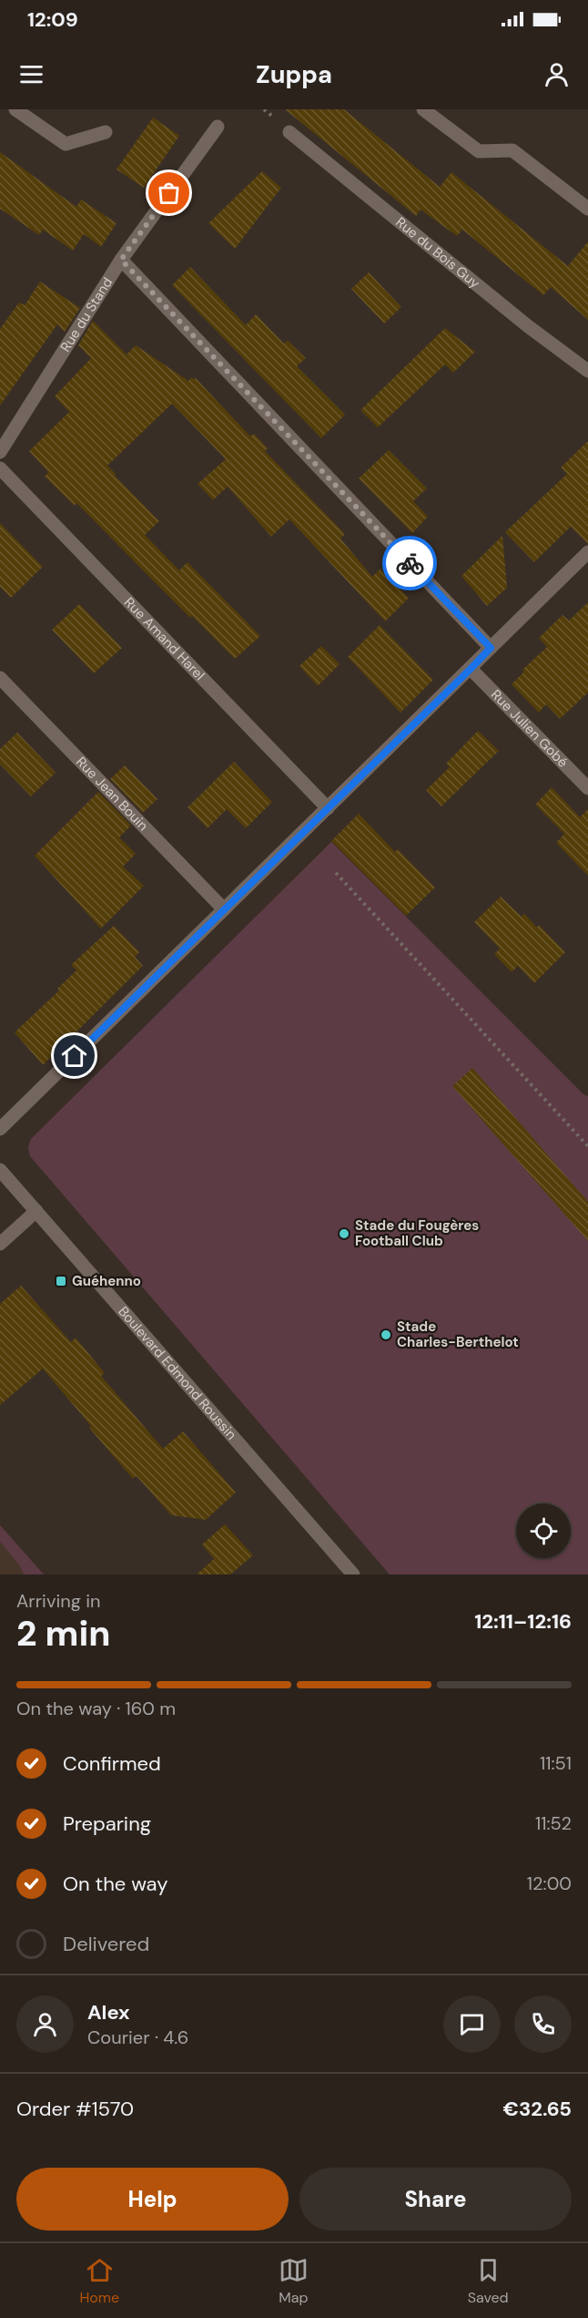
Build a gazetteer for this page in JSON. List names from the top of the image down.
{
  "streets": {
    "street": [
      "Rue du Bois Guy",
      "Rue du Stand",
      "Rue Amand Harel",
      "Rue Julien Gobé",
      "Rue Jean Bouin",
      "Boulevard Edmond Roussin"
    ]
  },
  "places": {
    "other": ["Stade du Fougères Football Club", "Stade Charles-Berthelot"],
    "transit": ["Guéhenno"]
  },
  "page": {
    "status": "12:09",
    "header": "Zuppa",
    "heading": ["2 min", "Arriving in", "12:11–12:16"],
    "panel": [
      "Alex",
      "Courier · 4.6",
      "Order #1570",
      "€32.65"
    ],
    "bar": "On the way · 160 m",
    "list": [
      ["Confirmed", "11:51"],
      ["Preparing", "11:52"],
      ["On the way", "12:00"],
      "Delivered"
    ],
    "buttons": ["Help", "Share"],
    "tabs": ["Home", "Map", "Saved"]
  }
}
